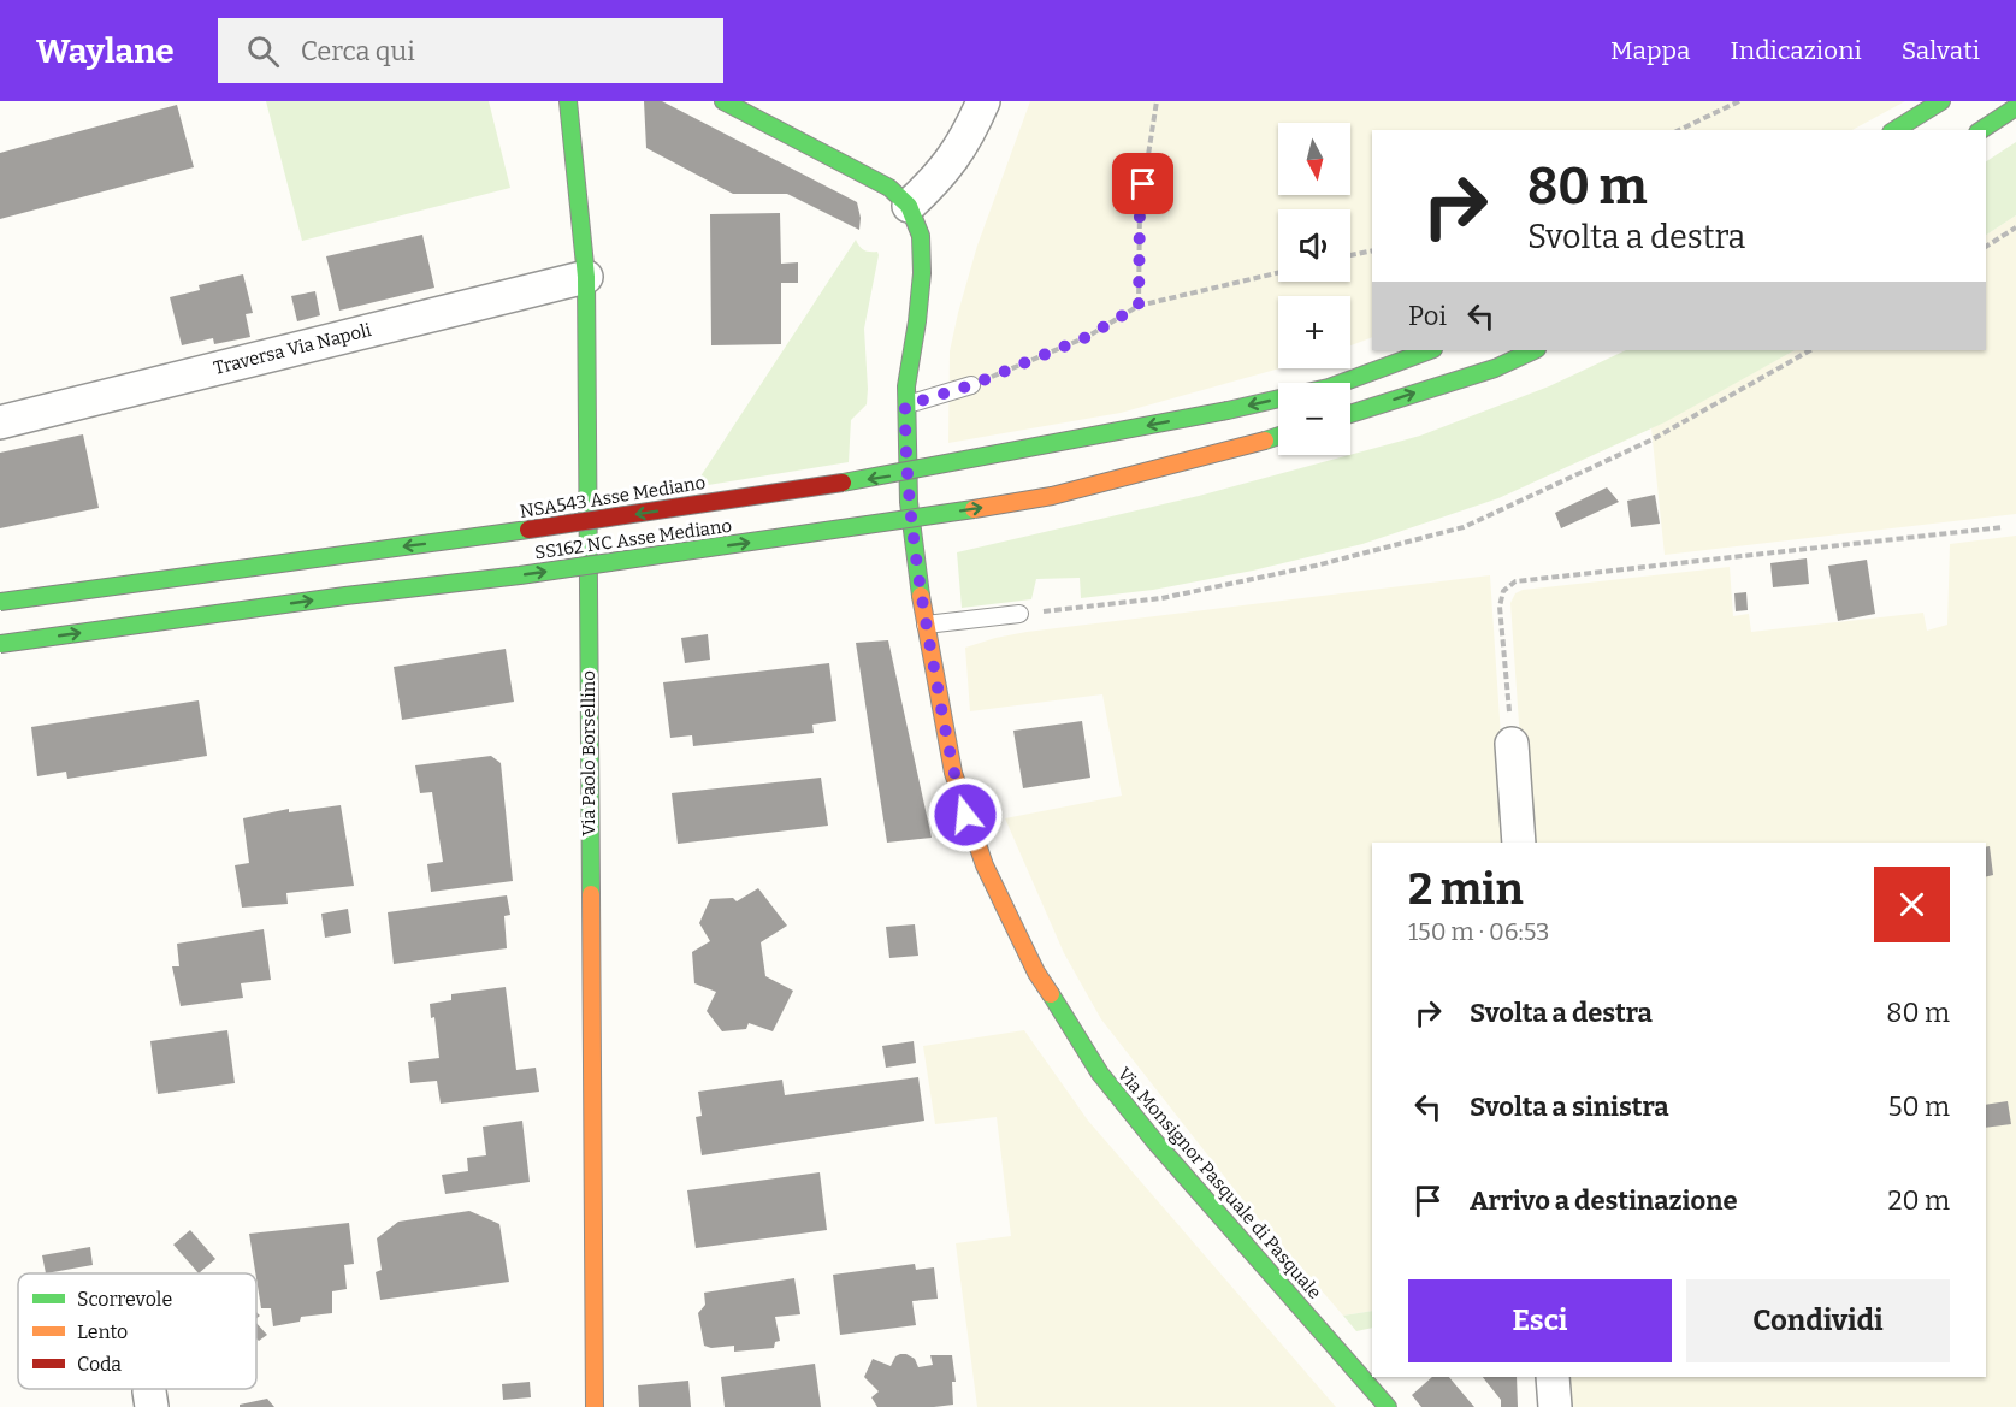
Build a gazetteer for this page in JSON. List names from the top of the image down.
{
  "streets": {
    "main road": [
      "NSA543 Asse Mediano",
      "SS162 NC Asse Mediano",
      "Via Paolo Borsellino",
      "Via Monsignor Pasquale di Pasquale"
    ],
    "street": ["Traversa Via Napoli"]
  },
  "crossings": [
    ["Traversa Via Napoli", "Via Paolo Borsellino"]
  ],
  "one_way": ["NSA543 Asse Mediano", "SS162 NC Asse Mediano"],
  "legend": ["Scorrevole", "Lento", "Coda"],
  "north": "bottom",
  "page": {
    "header": "Waylane",
    "search": "Cerca qui",
    "nav": ["Mappa", "Indicazioni", "Salvati"],
    "map_buttons": ["+", "−"],
    "turn": ["80 m", "Svolta a destra"],
    "then": "Poi",
    "heading": ["2 min", "150 m · 06:53"],
    "list": [
      {
        "name": "Svolta a destra",
        "value": "80 m"
      },
      {
        "name": "Svolta a sinistra",
        "value": "50 m"
      },
      {
        "name": "Arrivo a destinazione",
        "value": "20 m"
      }
    ],
    "buttons": ["Esci", "Condividi"]
  }
}
